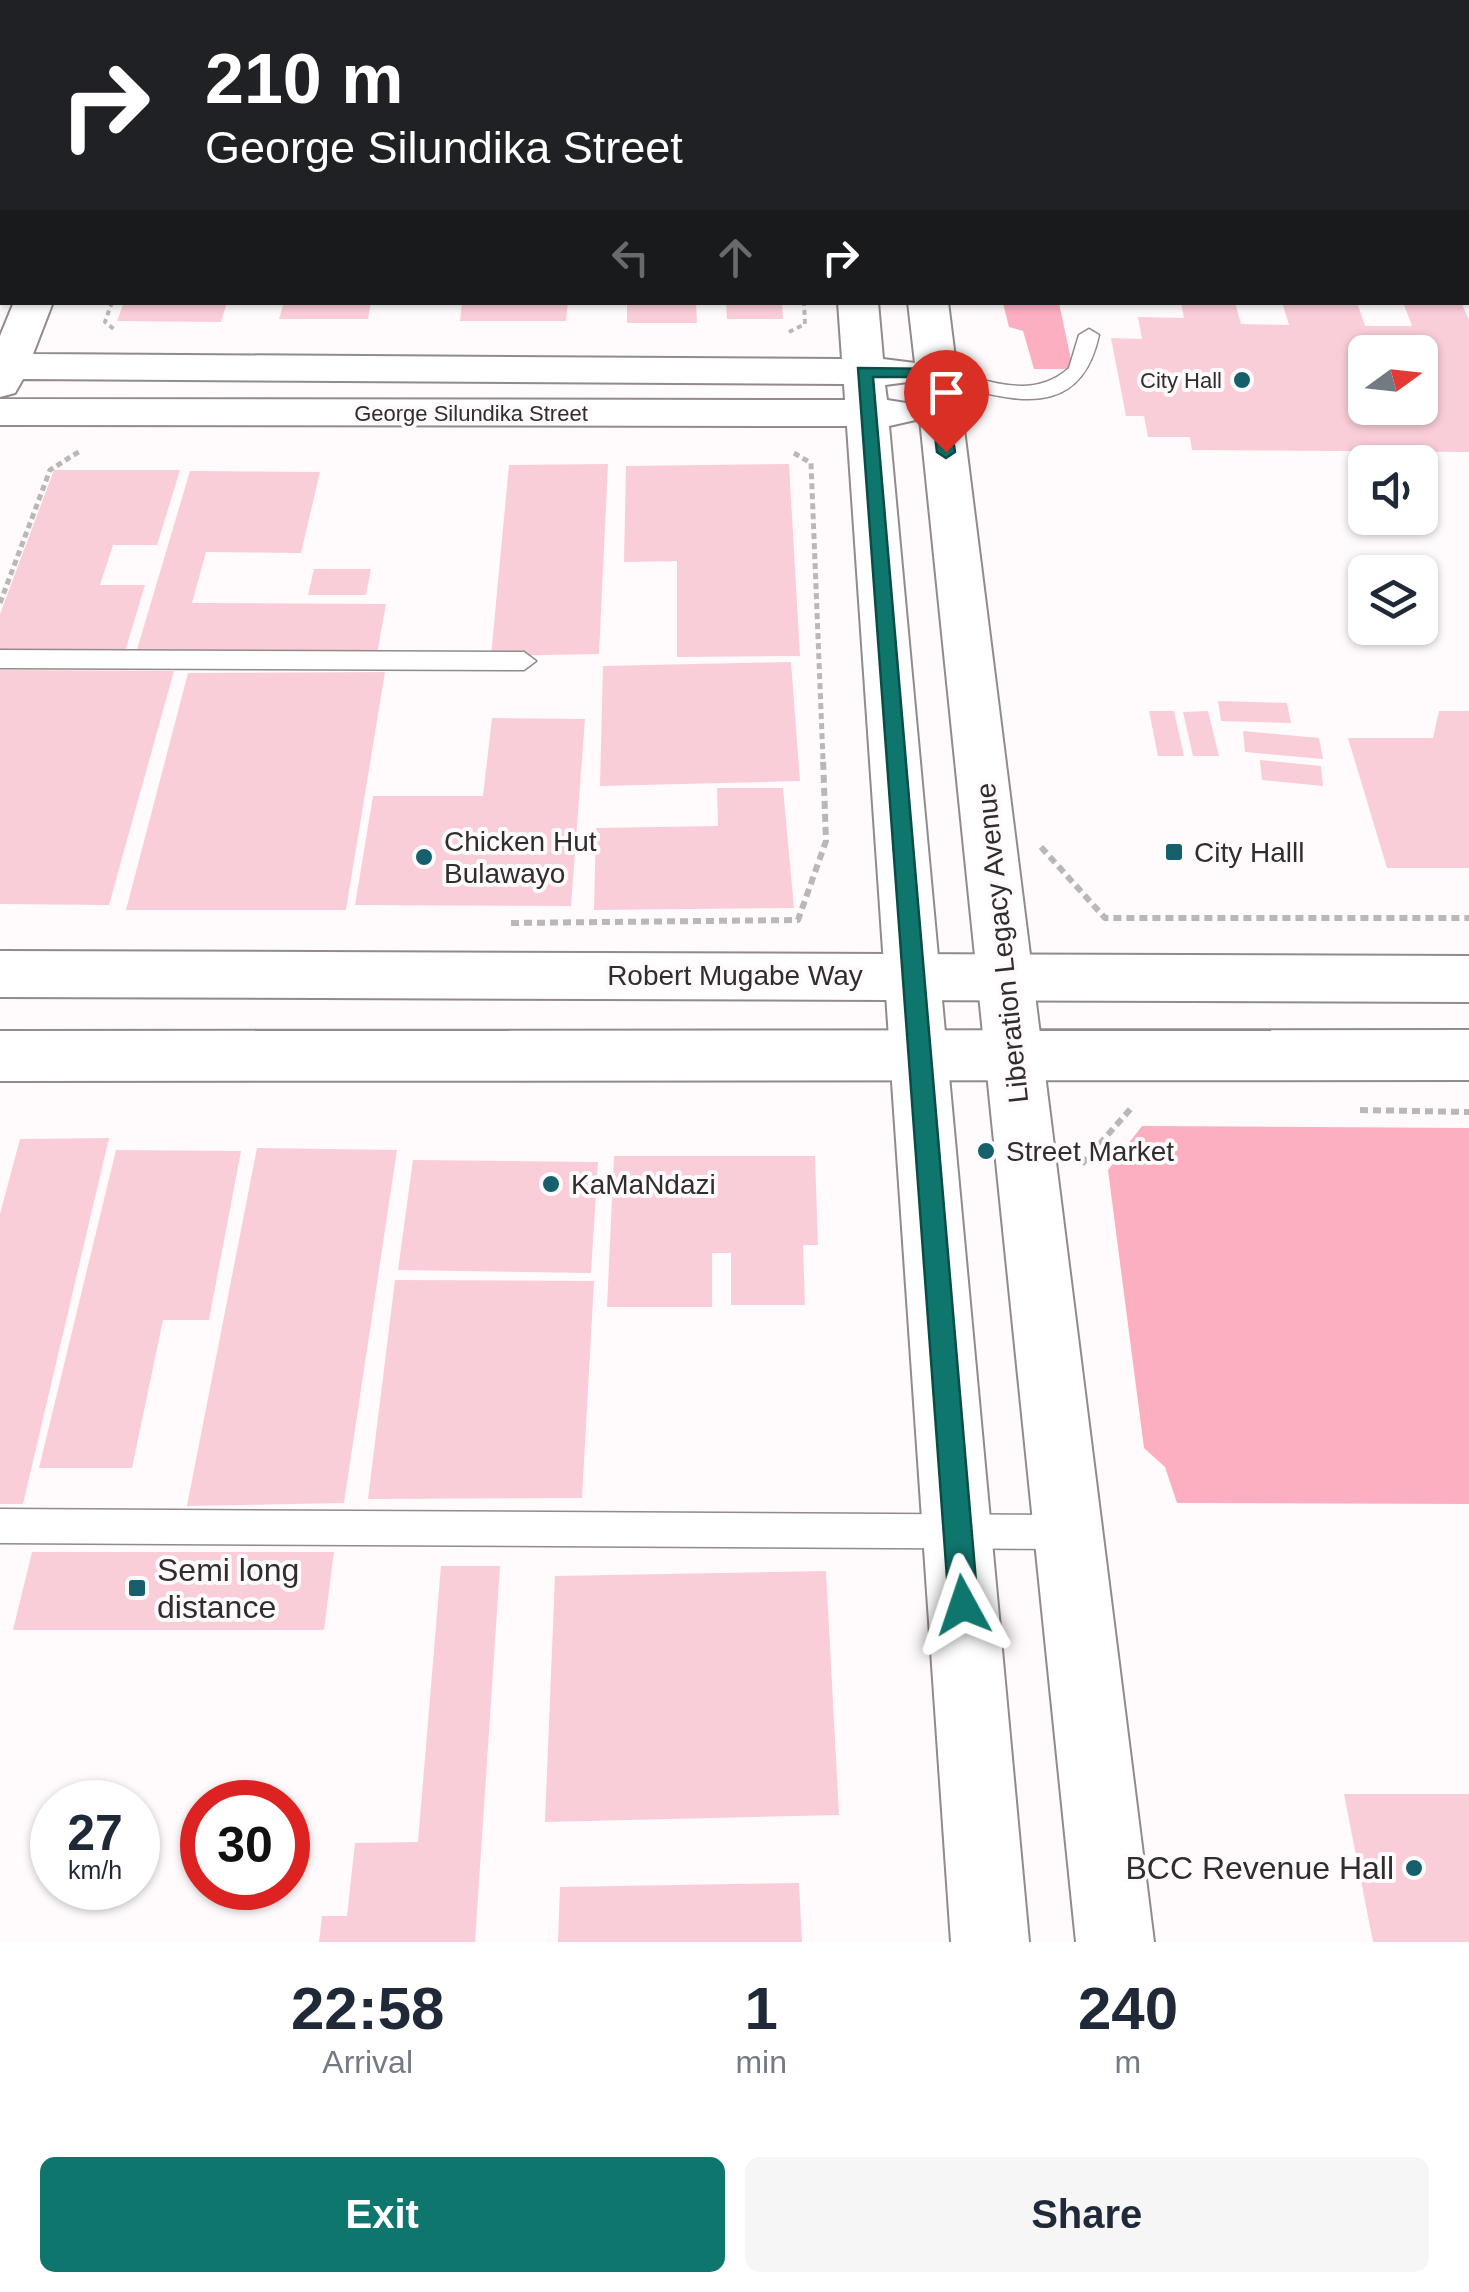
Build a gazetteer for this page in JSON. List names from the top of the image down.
{
  "streets": {
    "street": ["George Silundika Street", "Liberation Legacy Avenue", "Robert Mugabe Way"]
  },
  "crossings": [
    ["George Silundika Street", "Liberation Legacy Avenue"],
    ["Liberation Legacy Avenue", "Robert Mugabe Way"]
  ],
  "places": {
    "other": [
      "City Hall",
      "Chicken Hut Bulawayo",
      "Street Market",
      "KaMaNdazi",
      "BCC Revenue Hall"
    ],
    "transit": ["City Halll", "Semi long distance"]
  },
  "north": "right",
  "page": {
    "turn": ["210 m", "George Silundika Street"],
    "speed": "27 km/h",
    "limit": "30",
    "eta": [
      "22:58",
      "Arrival",
      "1",
      "min",
      "240",
      "m"
    ],
    "buttons": ["Exit", "Share"]
  }
}
